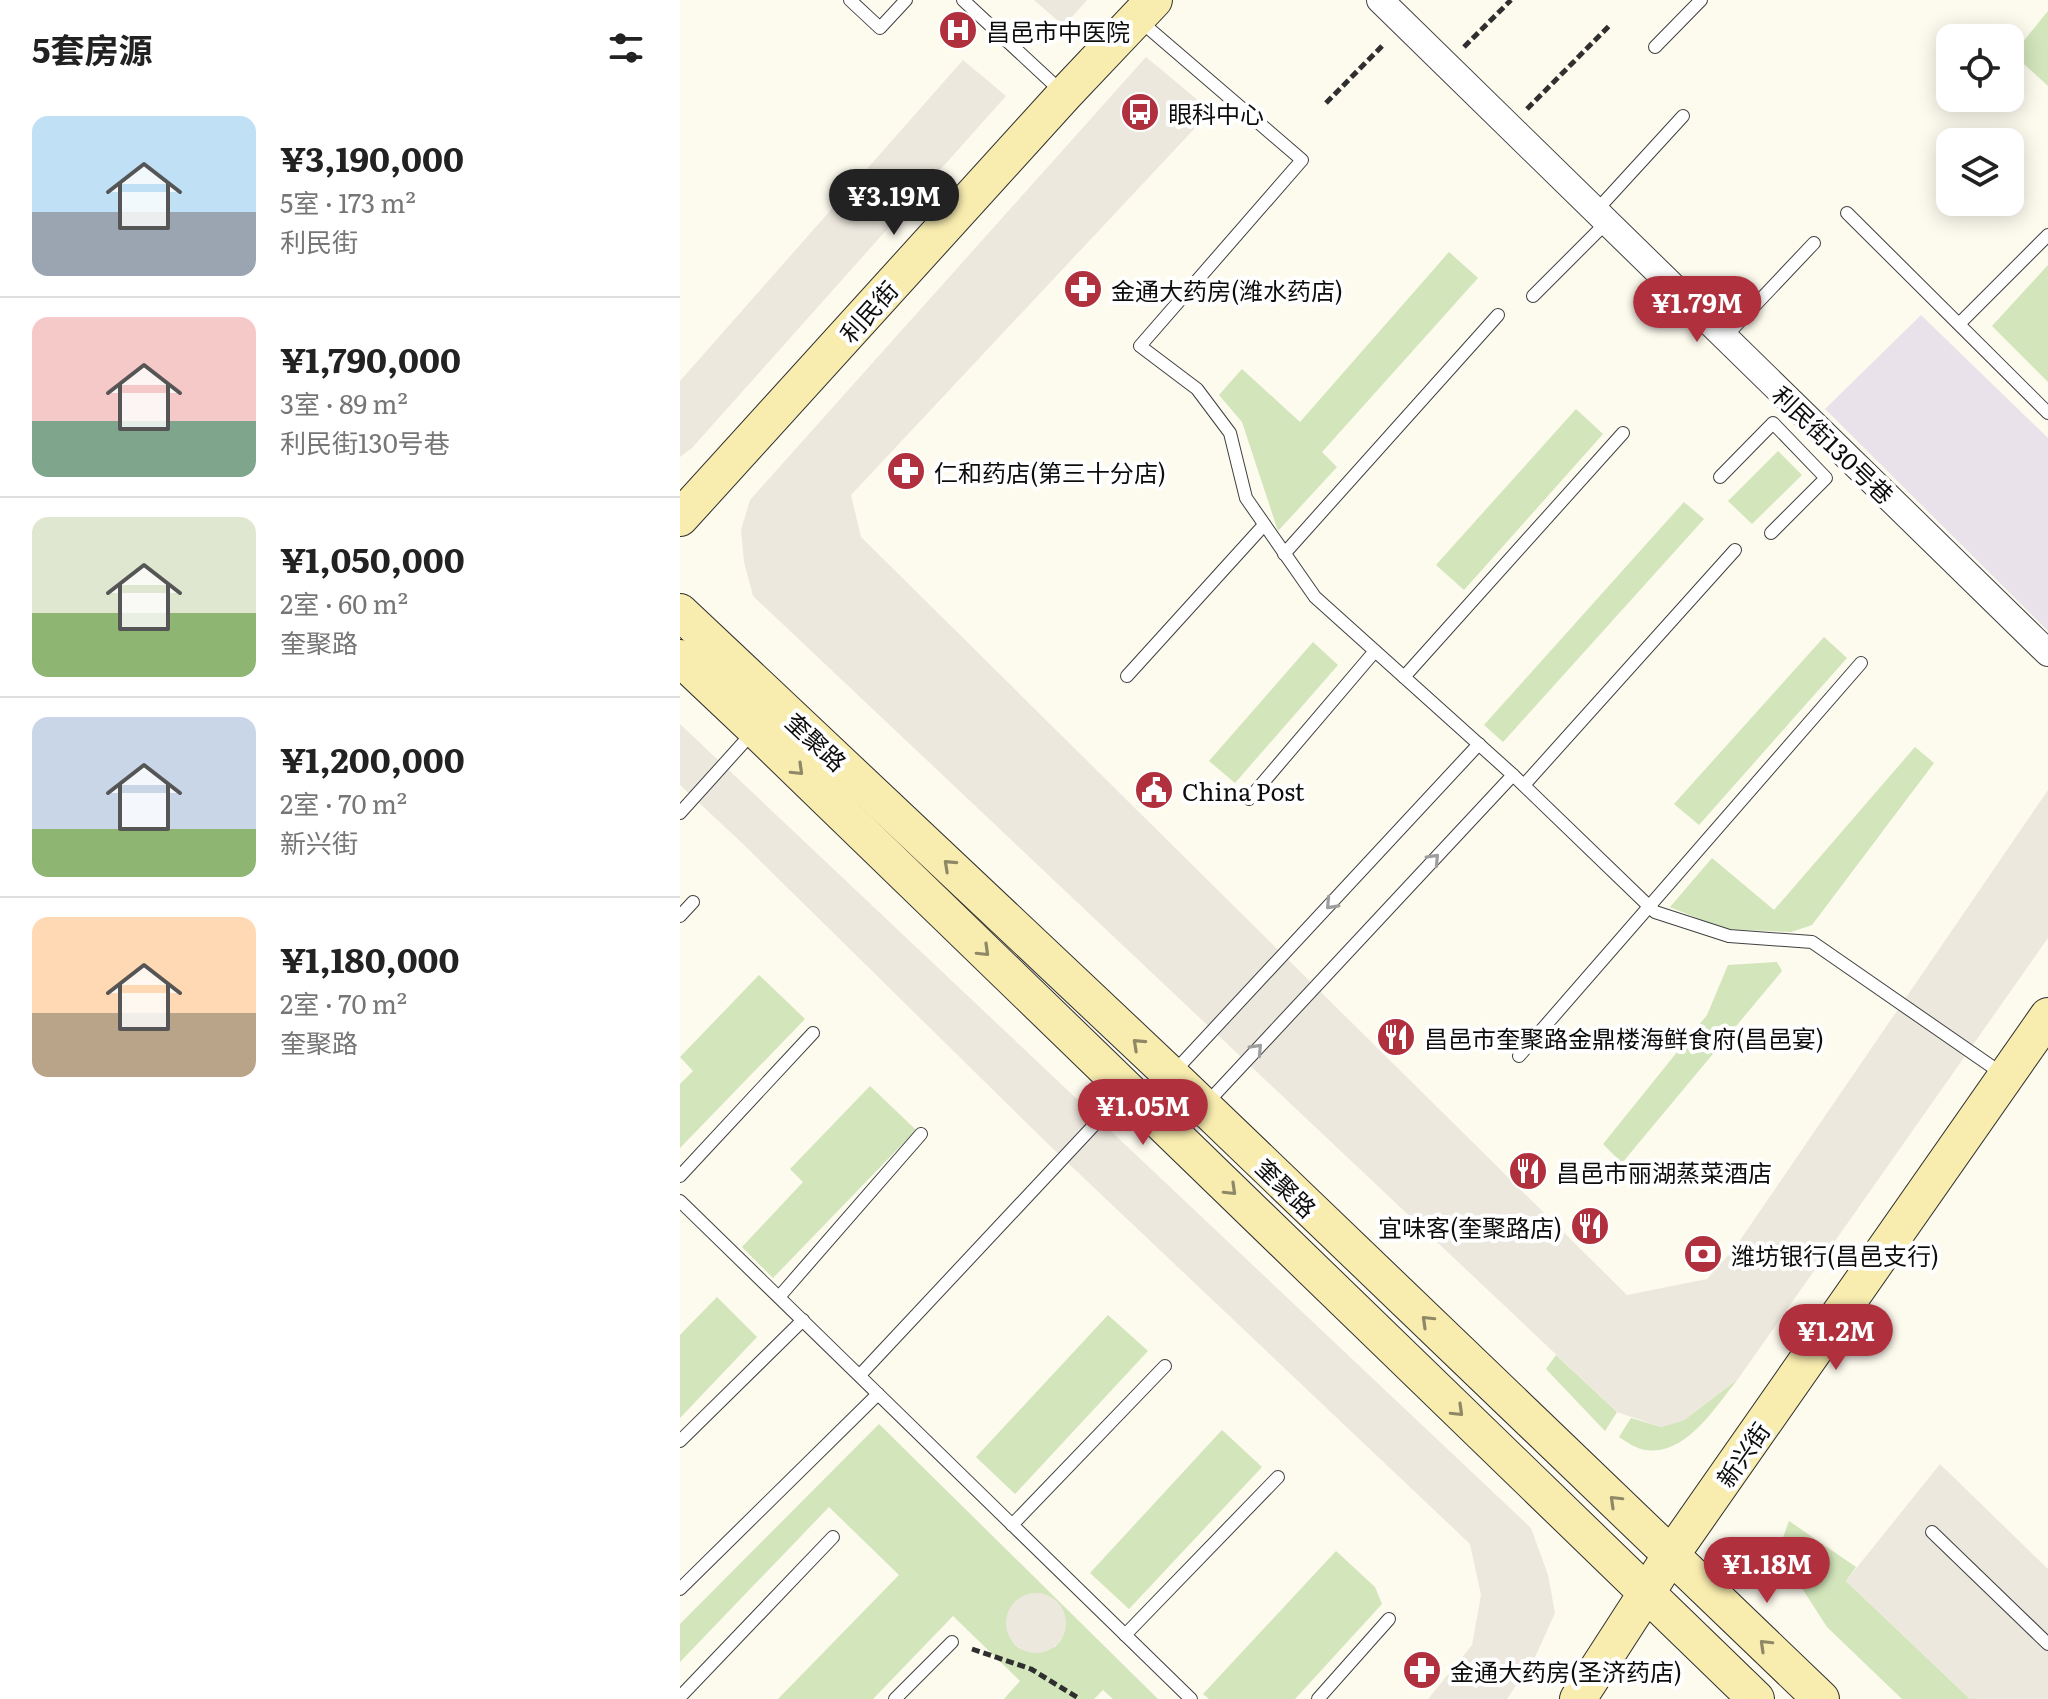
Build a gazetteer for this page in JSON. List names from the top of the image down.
{
  "streets": {
    "main road": ["利民街", "奎聚路", "新兴街"],
    "street": ["利民街130号巷"]
  },
  "crossings": [
    ["奎聚路", "新兴街"]
  ],
  "places": {
    "hospital": ["昌邑市中医院"],
    "bus stop": ["眼科中心"],
    "pharmacy": ["金通大药房(潍水药店)", "仁和药店(第三十分店)", "金通大药房(圣济药店)"],
    "public building": ["China Post"],
    "restaurant": ["昌邑市奎聚路金鼎楼海鲜食府(昌邑宴)", "昌邑市丽湖蒸菜酒店", "宜味客(奎聚路店)"],
    "bank": ["潍坊银行(昌邑支行)"]
  },
  "page": {
    "heading": "5套房源",
    "list": [
      {
        "name": "¥3,190,000",
        "note": "5室 · 173 m² · 利民街"
      },
      {
        "name": "¥1,790,000",
        "note": "3室 · 89 m² · 利民街130号巷"
      },
      {
        "name": "¥1,050,000",
        "note": "2室 · 60 m² · 奎聚路"
      },
      {
        "name": "¥1,200,000",
        "note": "2室 · 70 m² · 新兴街"
      },
      {
        "name": "¥1,180,000",
        "note": "2室 · 70 m² · 奎聚路"
      }
    ],
    "price": [
      "¥3.19M",
      "¥1.79M",
      "¥1.05M",
      "¥1.2M",
      "¥1.18M"
    ]
  }
}
